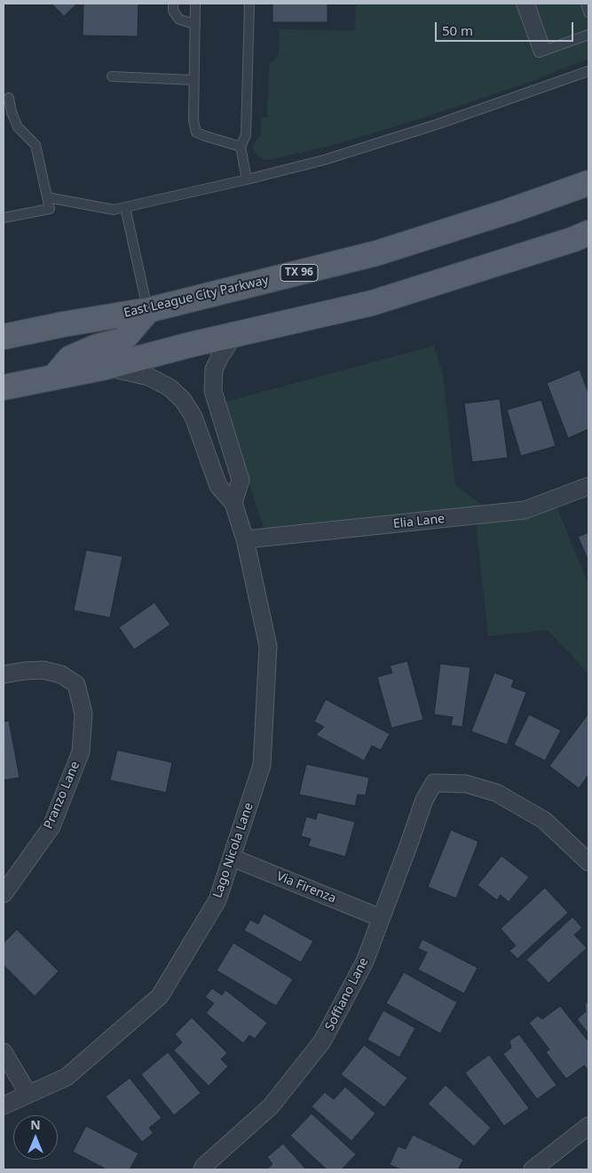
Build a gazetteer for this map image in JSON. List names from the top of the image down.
{
  "streets": {
    "main road": ["TX 96", "East League City Parkway"],
    "street": [
      "Elia Lane",
      "Pranzo Lane",
      "Lago Nicola Lane",
      "Via Firenza",
      "Soffiano Lane"
    ]
  },
  "crossings": [
    ["Elia Lane", "Lago Nicola Lane"],
    ["Lago Nicola Lane", "Via Firenza"],
    ["Via Firenza", "Soffiano Lane"]
  ],
  "scale_bar": "50 m",
  "north": "top"
}
